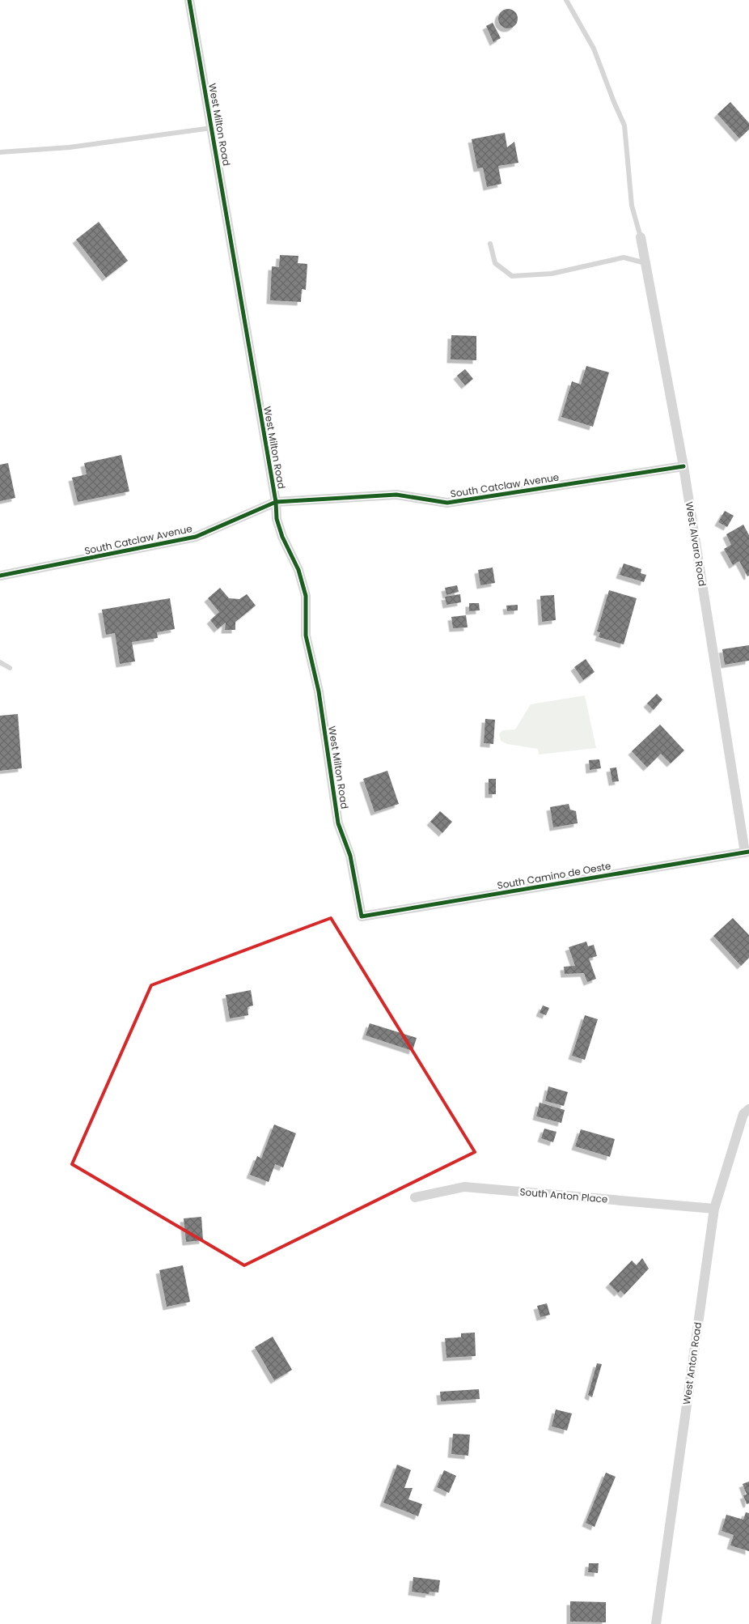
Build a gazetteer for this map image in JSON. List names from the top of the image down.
{
  "streets": {
    "street": [
      "West Milton Road",
      "South Catclaw Avenue",
      "West Alvaro Road",
      "South Camino de Oeste",
      "South Anton Place",
      "West Anton Road"
    ]
  },
  "crossings": [
    ["West Milton Road", "South Catclaw Avenue"],
    ["West Milton Road", "South Camino de Oeste"],
    ["South Catclaw Avenue", "West Alvaro Road"],
    ["West Alvaro Road", "South Camino de Oeste"],
    ["South Anton Place", "West Anton Road"]
  ]
}
